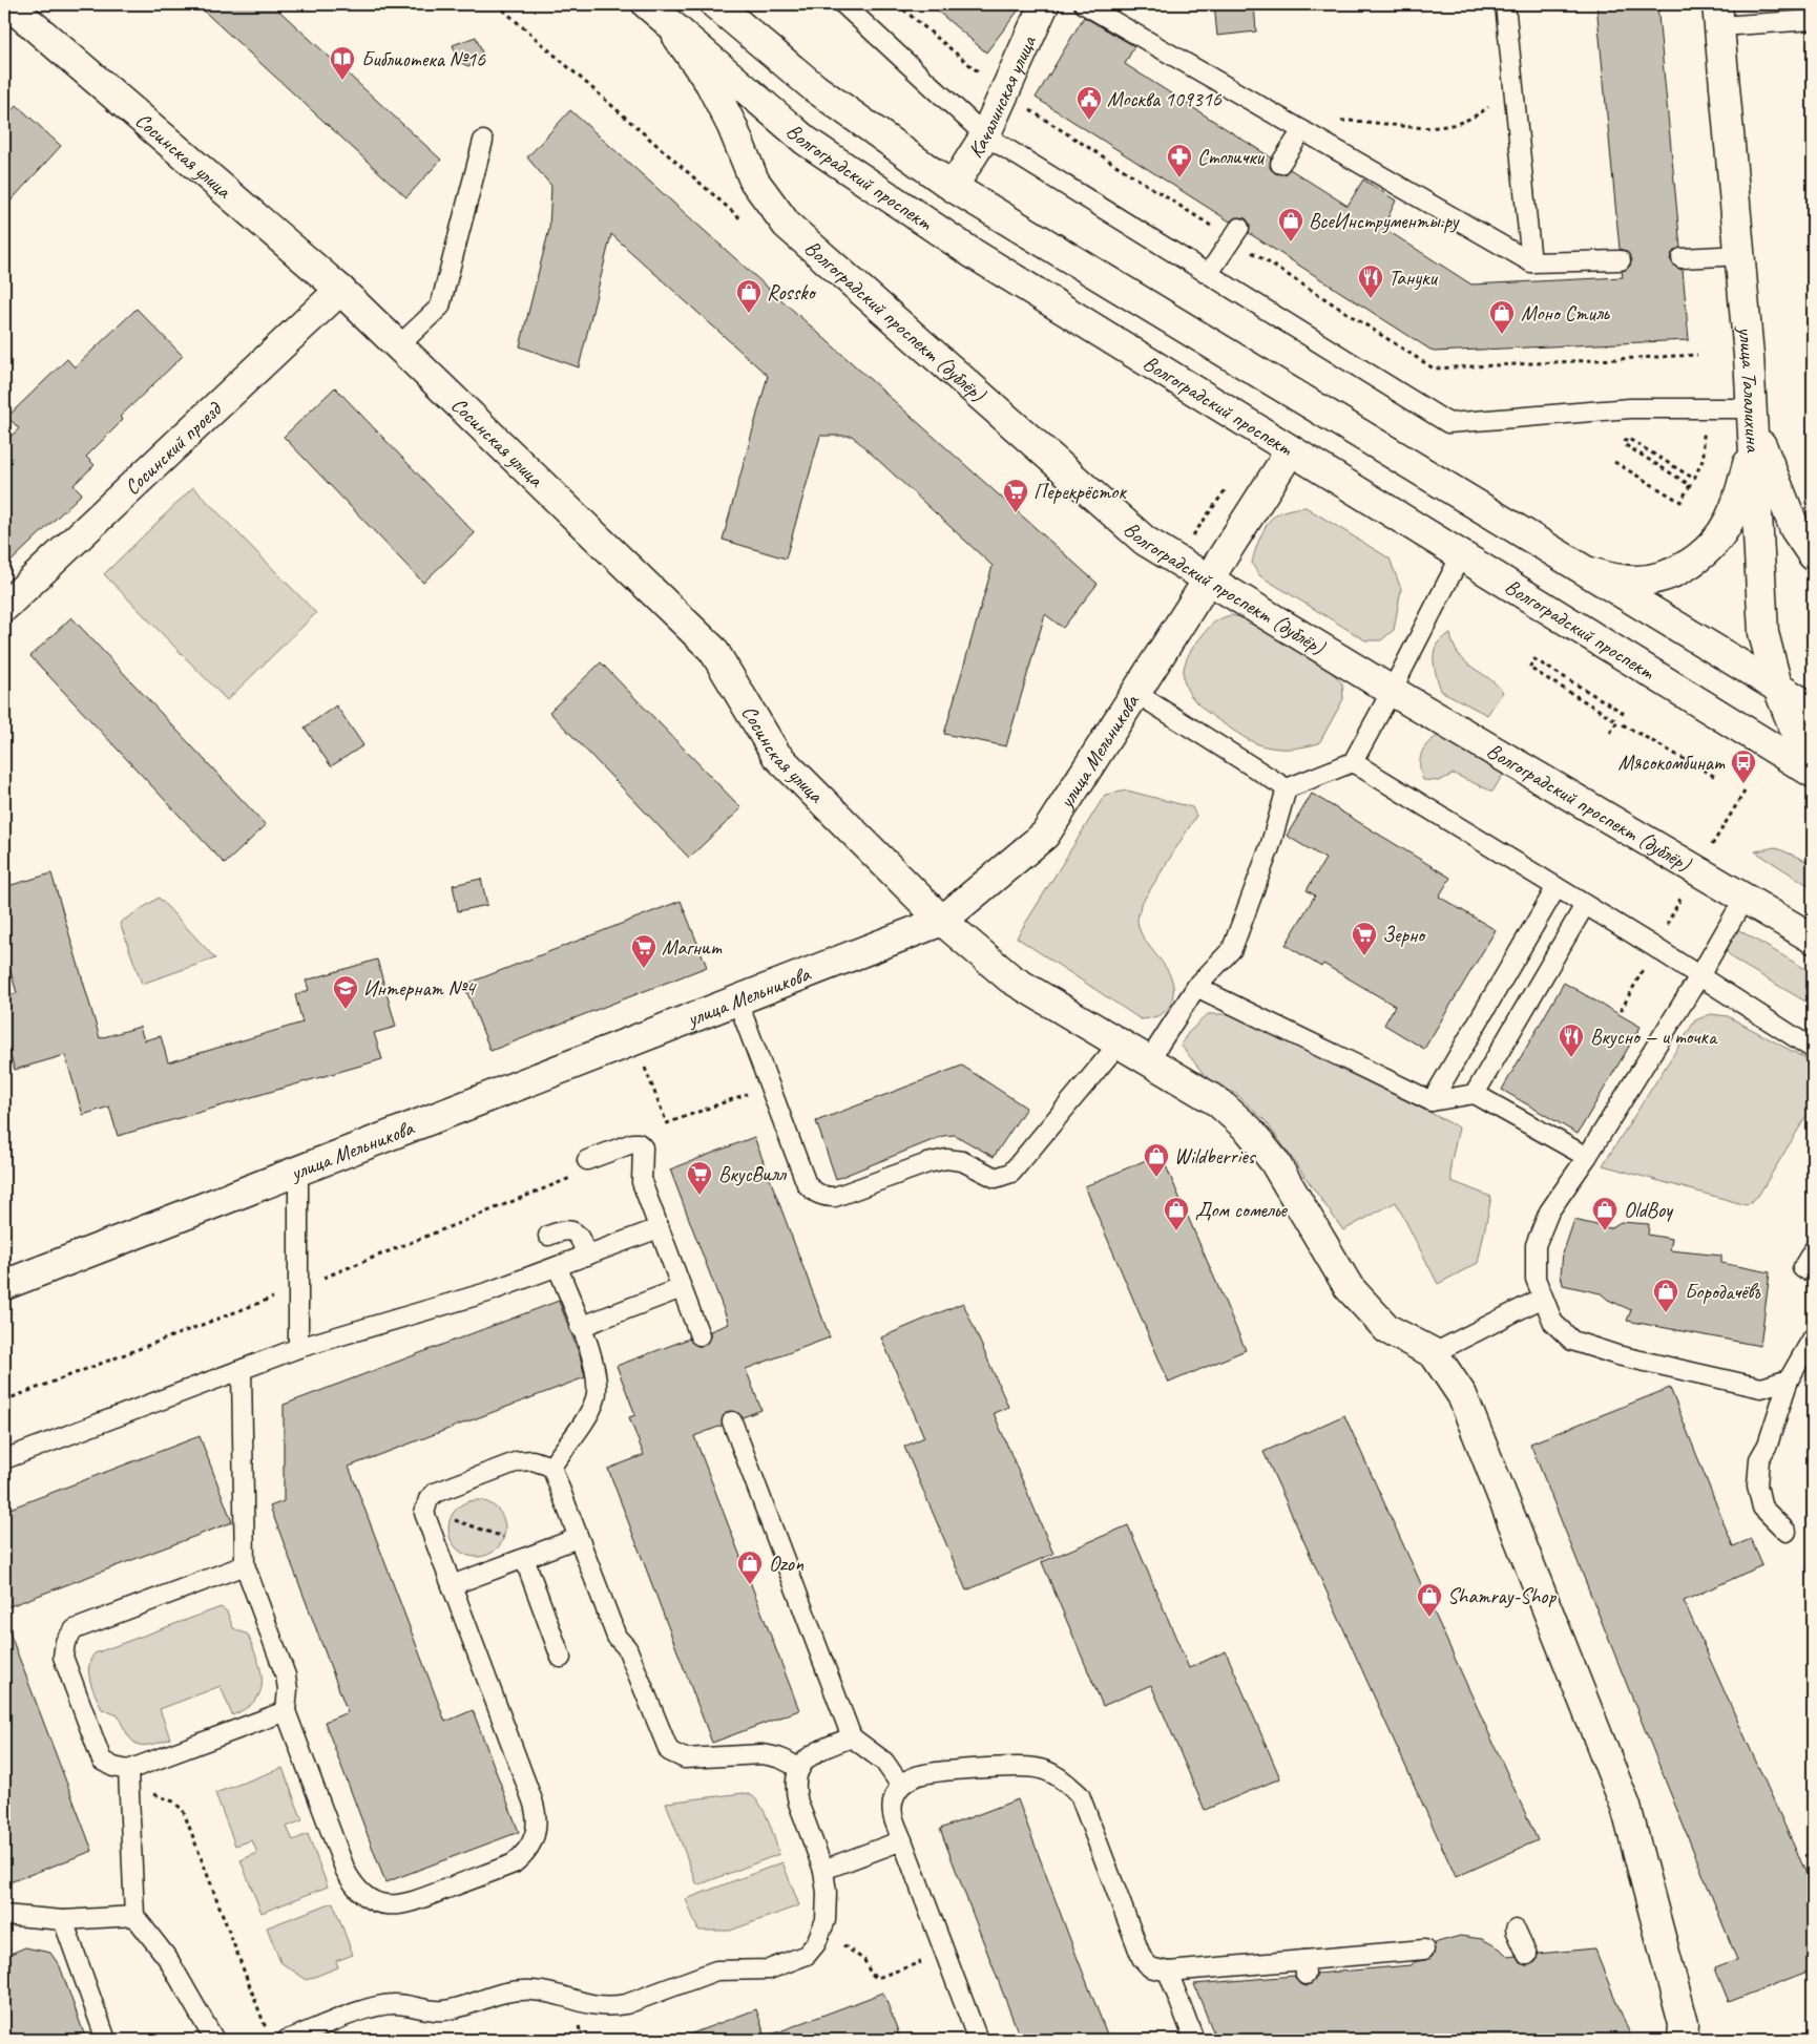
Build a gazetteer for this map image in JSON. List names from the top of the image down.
{
  "streets": {
    "street": [
      "Качалинская улица",
      "Сосинская улица",
      "Волгоградский проспект",
      "Волгоградский проспект (дублёр)",
      "улица Талалихина",
      "Сосинский проезд",
      "улица Мельникова"
    ]
  },
  "crossings": [
    ["Качалинская улица", "Волгоградский проспект"],
    ["Сосинская улица", "Сосинский проезд"],
    ["Сосинская улица", "улица Мельникова"],
    ["Волгоградский проспект", "Волгоградский проспект (дублёр)"],
    ["Волгоградский проспект", "улица Талалихина"],
    ["Волгоградский проспект", "улица Мельникова"],
    ["Волгоградский проспект (дублёр)", "улица Мельникова"]
  ],
  "places": {
    "library": ["Библиотека №16"],
    "public building": ["Москва 109316"],
    "pharmacy": ["Столички"],
    "shop": [
      "ВсеИнструменты.ру",
      "Rossko",
      "Моно Стиль",
      "Wildberries",
      "Дом сомелье",
      "OldBoy",
      "Бородачёвъ",
      "Ozon",
      "Shamray-Shop"
    ],
    "restaurant": ["Тануки", "Вкусно — и точка"],
    "supermarket": [
      "Перекрёсток",
      "Зерно",
      "Магнит",
      "ВкусВилл"
    ],
    "bus stop": ["Мясокомбинат"],
    "school or university": ["Интернат №4"]
  }
}
